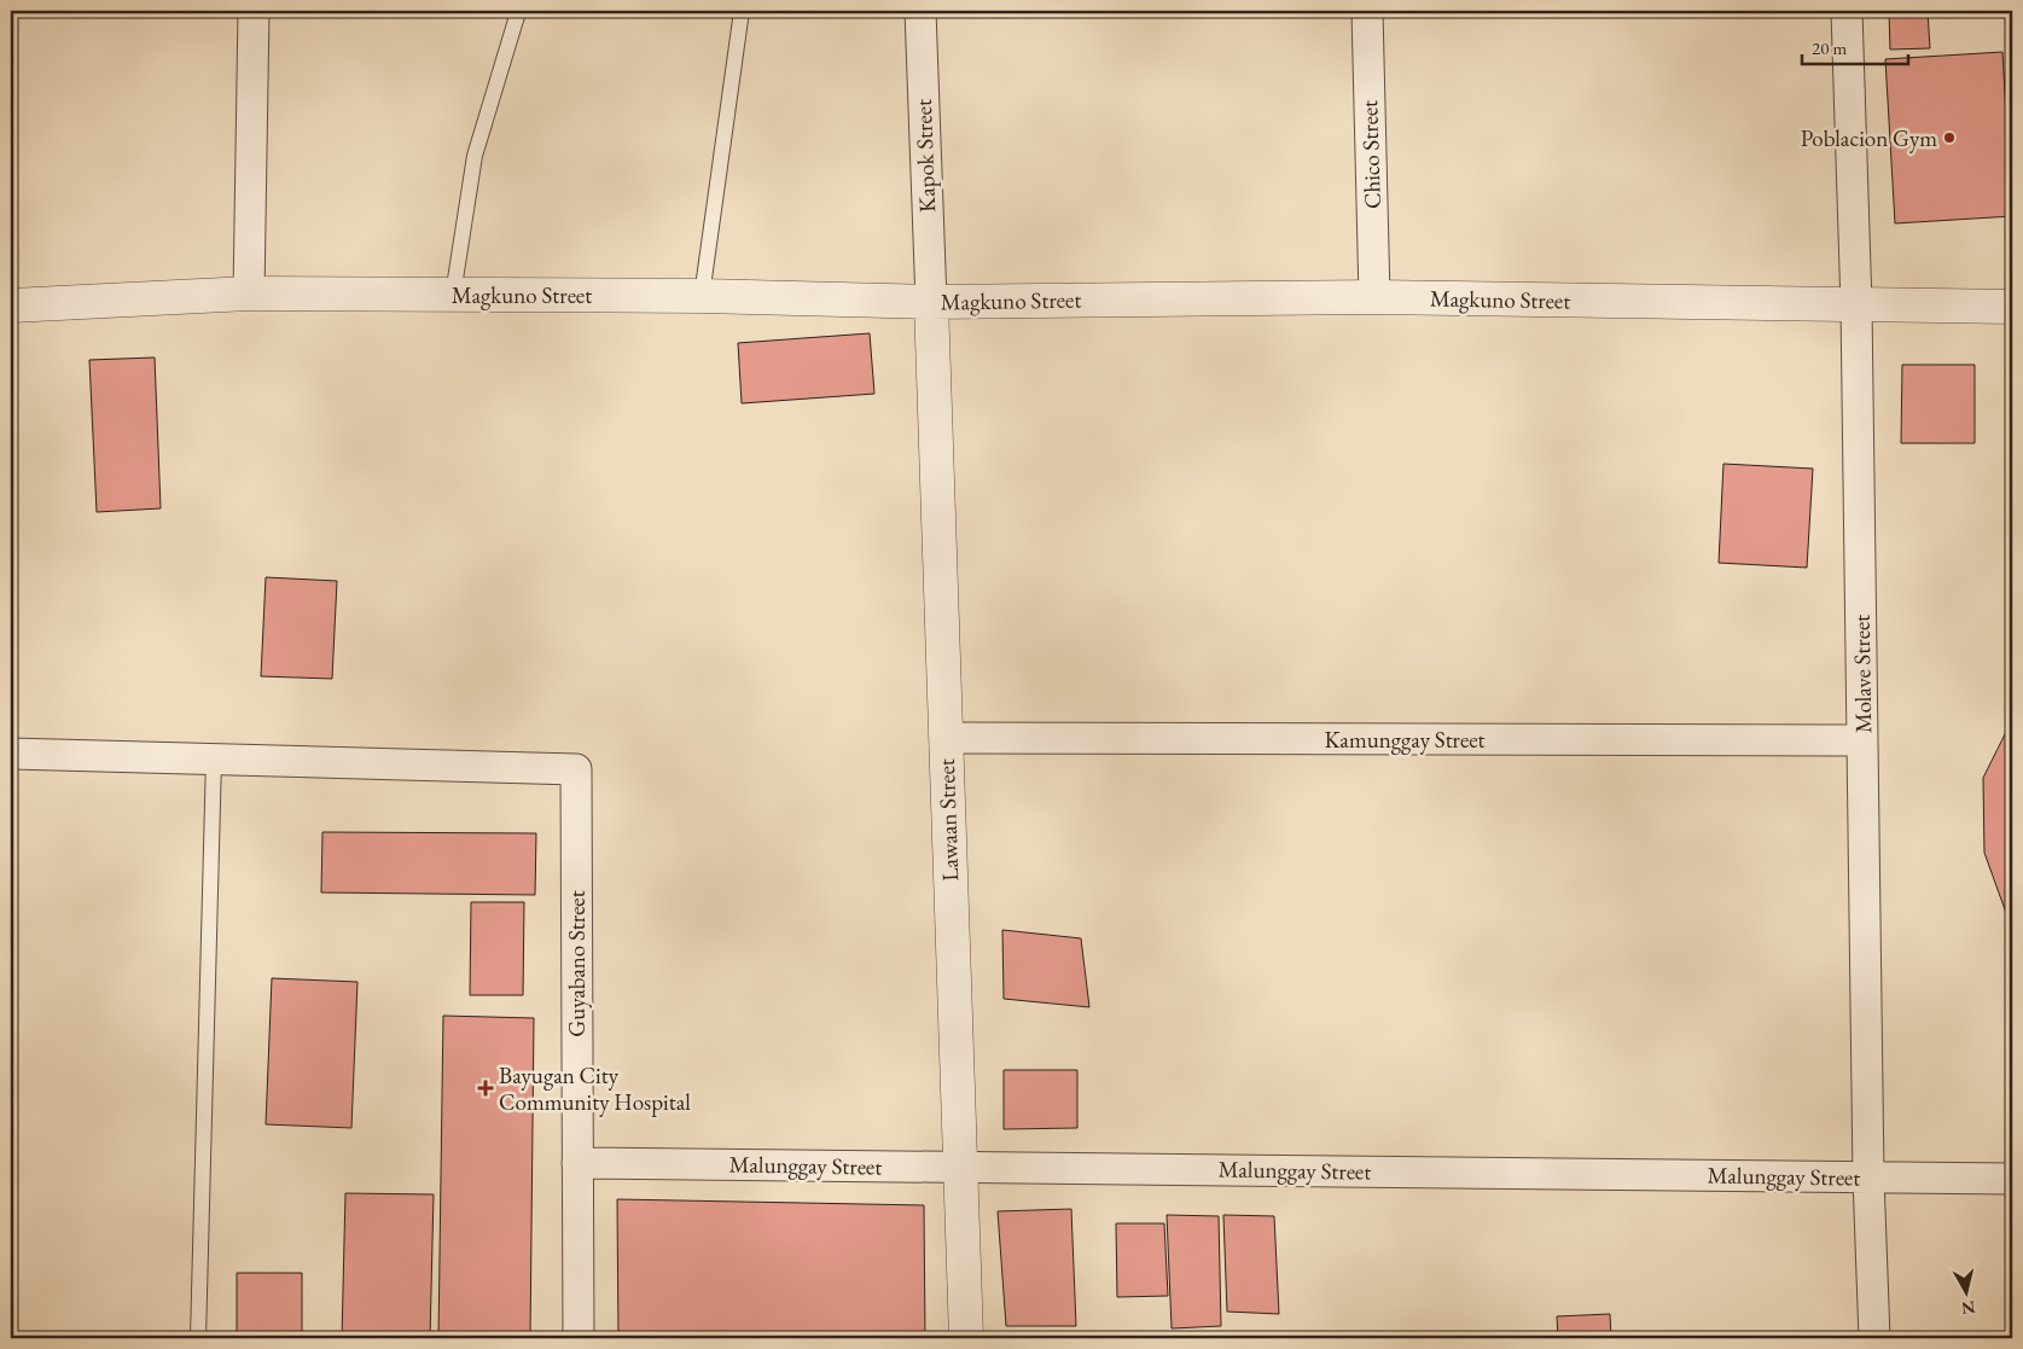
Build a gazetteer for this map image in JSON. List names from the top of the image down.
{
  "streets": {
    "street": [
      "Chico Street",
      "Kapok Street",
      "Magkuno Street",
      "Molave Street",
      "Kamunggay Street",
      "Lawaan Street",
      "Guyabano Street",
      "Malunggay Street"
    ]
  },
  "crossings": [
    ["Chico Street", "Magkuno Street"],
    ["Kapok Street", "Magkuno Street"],
    ["Kapok Street", "Lawaan Street"],
    ["Magkuno Street", "Molave Street"],
    ["Magkuno Street", "Lawaan Street"],
    ["Molave Street", "Kamunggay Street"],
    ["Molave Street", "Malunggay Street"],
    ["Kamunggay Street", "Lawaan Street"],
    ["Lawaan Street", "Malunggay Street"],
    ["Guyabano Street", "Malunggay Street"]
  ],
  "places": {
    "other": ["Poblacion Gym"],
    "health": ["Bayugan City Community Hospital"]
  },
  "scale_bar": "20 m",
  "north": "bottom"
}
